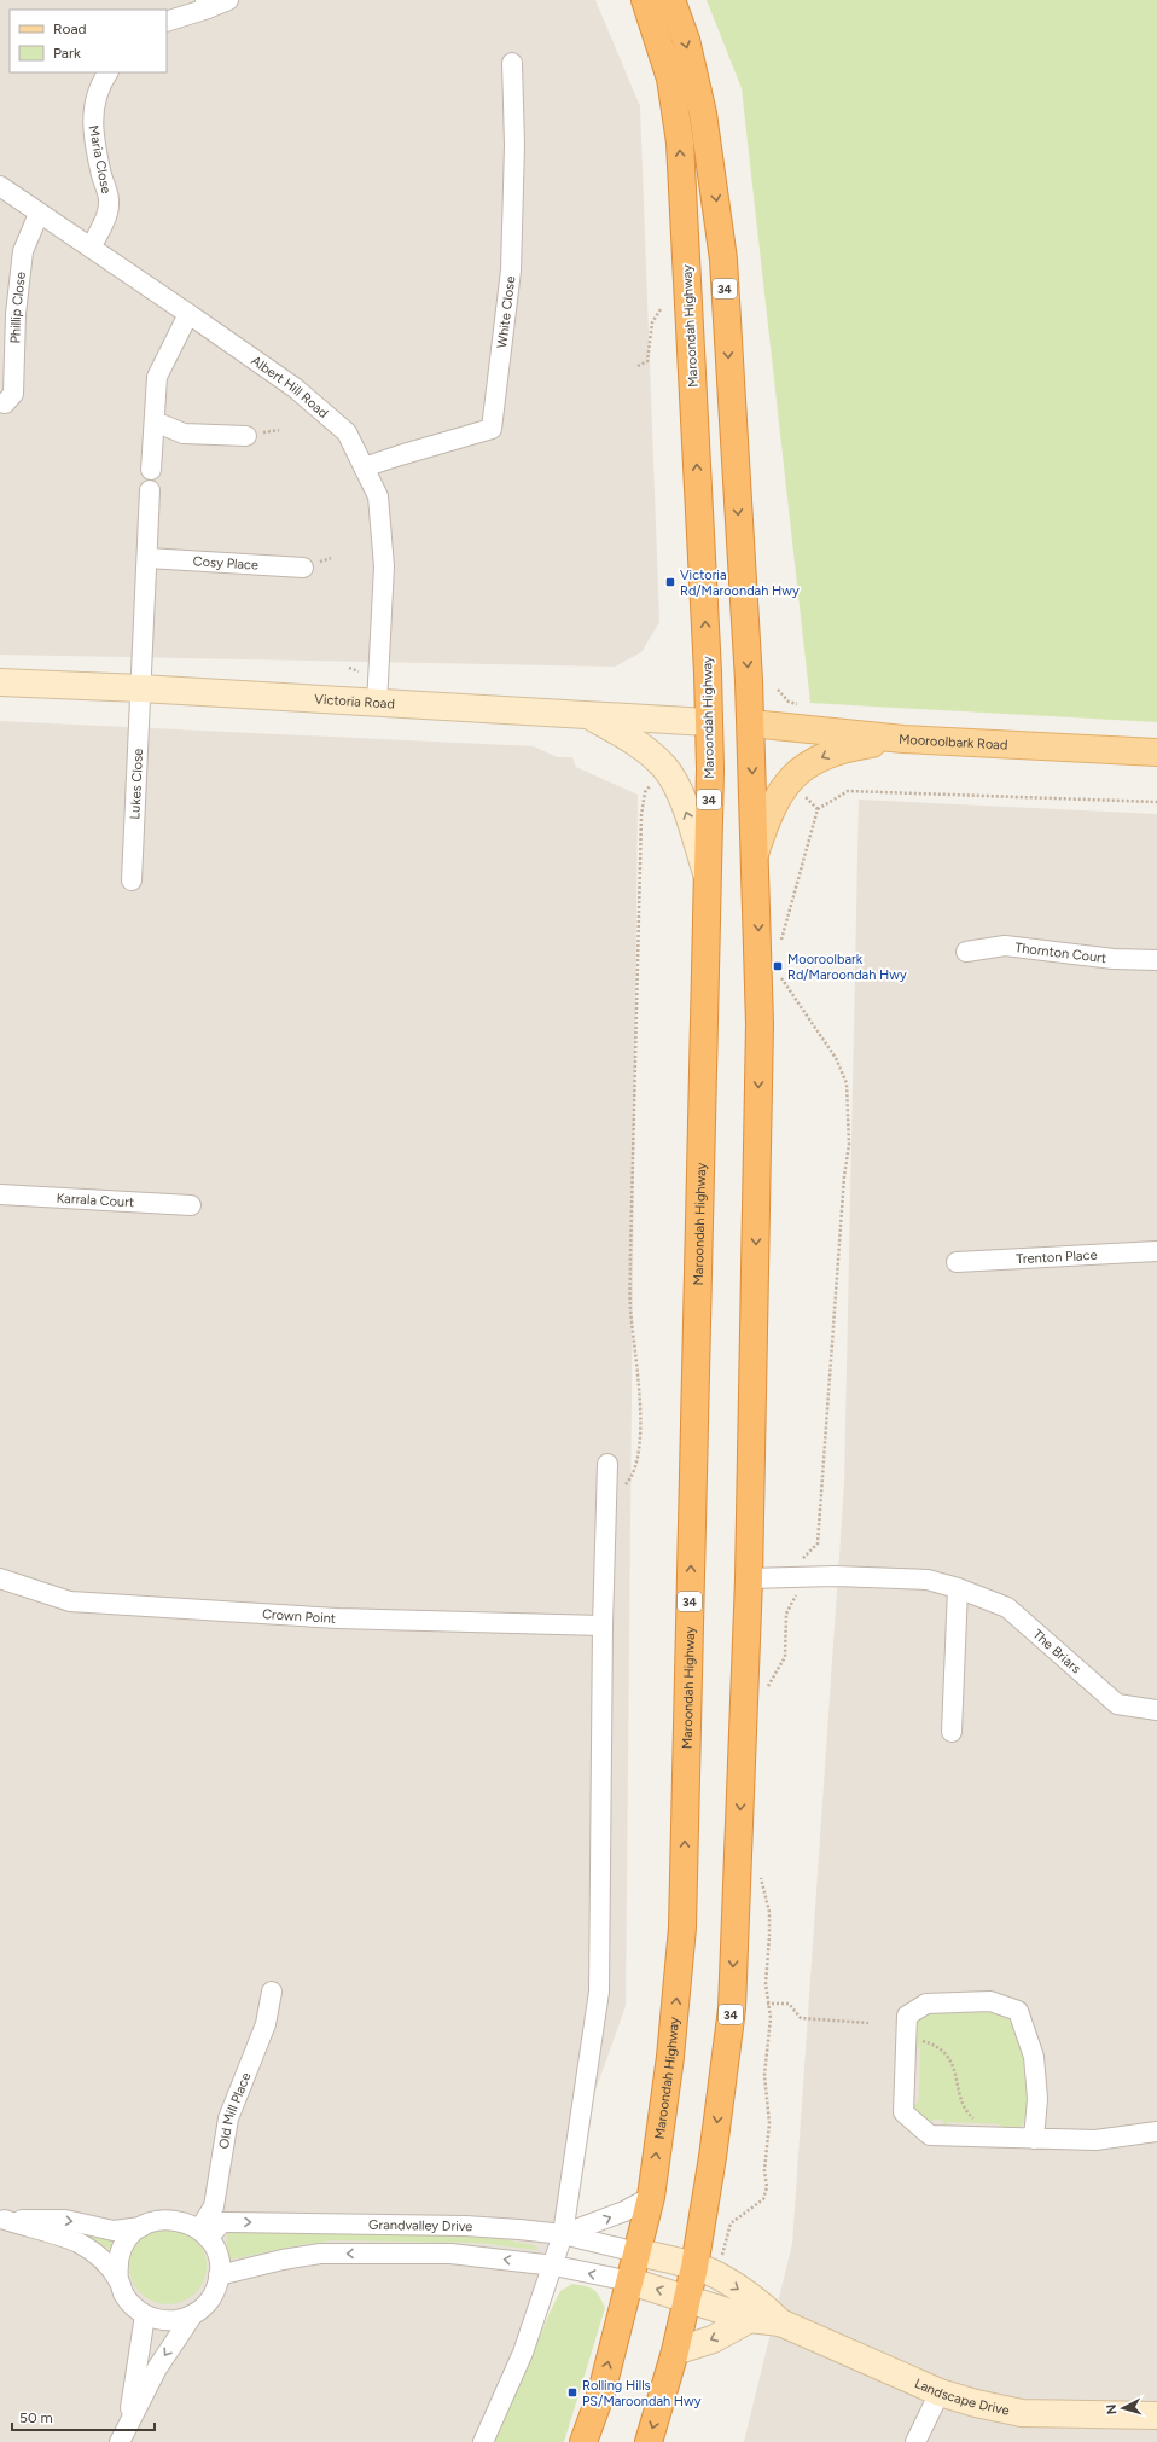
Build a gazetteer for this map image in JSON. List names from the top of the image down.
{
  "streets": {
    "highway": ["34", "Maroondah Highway"],
    "main road": ["Victoria Road", "Mooroolbark Road", "Landscape Drive"],
    "street": [
      "Maria Close",
      "Phillip Close",
      "White Close",
      "Albert Hill Road",
      "Cosy Place",
      "Lukes Close",
      "Thornton Court",
      "Karrala Court",
      "Trenton Place",
      "Crown Point",
      "The Briars",
      "Old Mill Place",
      "Grandvalley Drive"
    ]
  },
  "crossings": [
    ["Maria Close", "Albert Hill Road"],
    ["34", "Mooroolbark Road"],
    ["34", "The Briars"],
    ["34", "Landscape Drive"],
    ["Phillip Close", "Albert Hill Road"],
    ["White Close", "Albert Hill Road"],
    ["Maroondah Highway", "Victoria Road"],
    ["Maroondah Highway", "Grandvalley Drive"],
    ["Maroondah Highway", "Landscape Drive"],
    ["Albert Hill Road", "Victoria Road"],
    ["Victoria Road", "Lukes Close"],
    ["Old Mill Place", "Grandvalley Drive"],
    ["Grandvalley Drive", "Landscape Drive"]
  ],
  "places": {
    "transit": ["Victoria Rd/Maroondah Hwy", "Mooroolbark Rd/Maroondah Hwy", "Rolling Hills PS/Maroondah Hwy"]
  },
  "legend": ["Road", "Park"],
  "scale_bar": "50 m",
  "north": "left"
}
